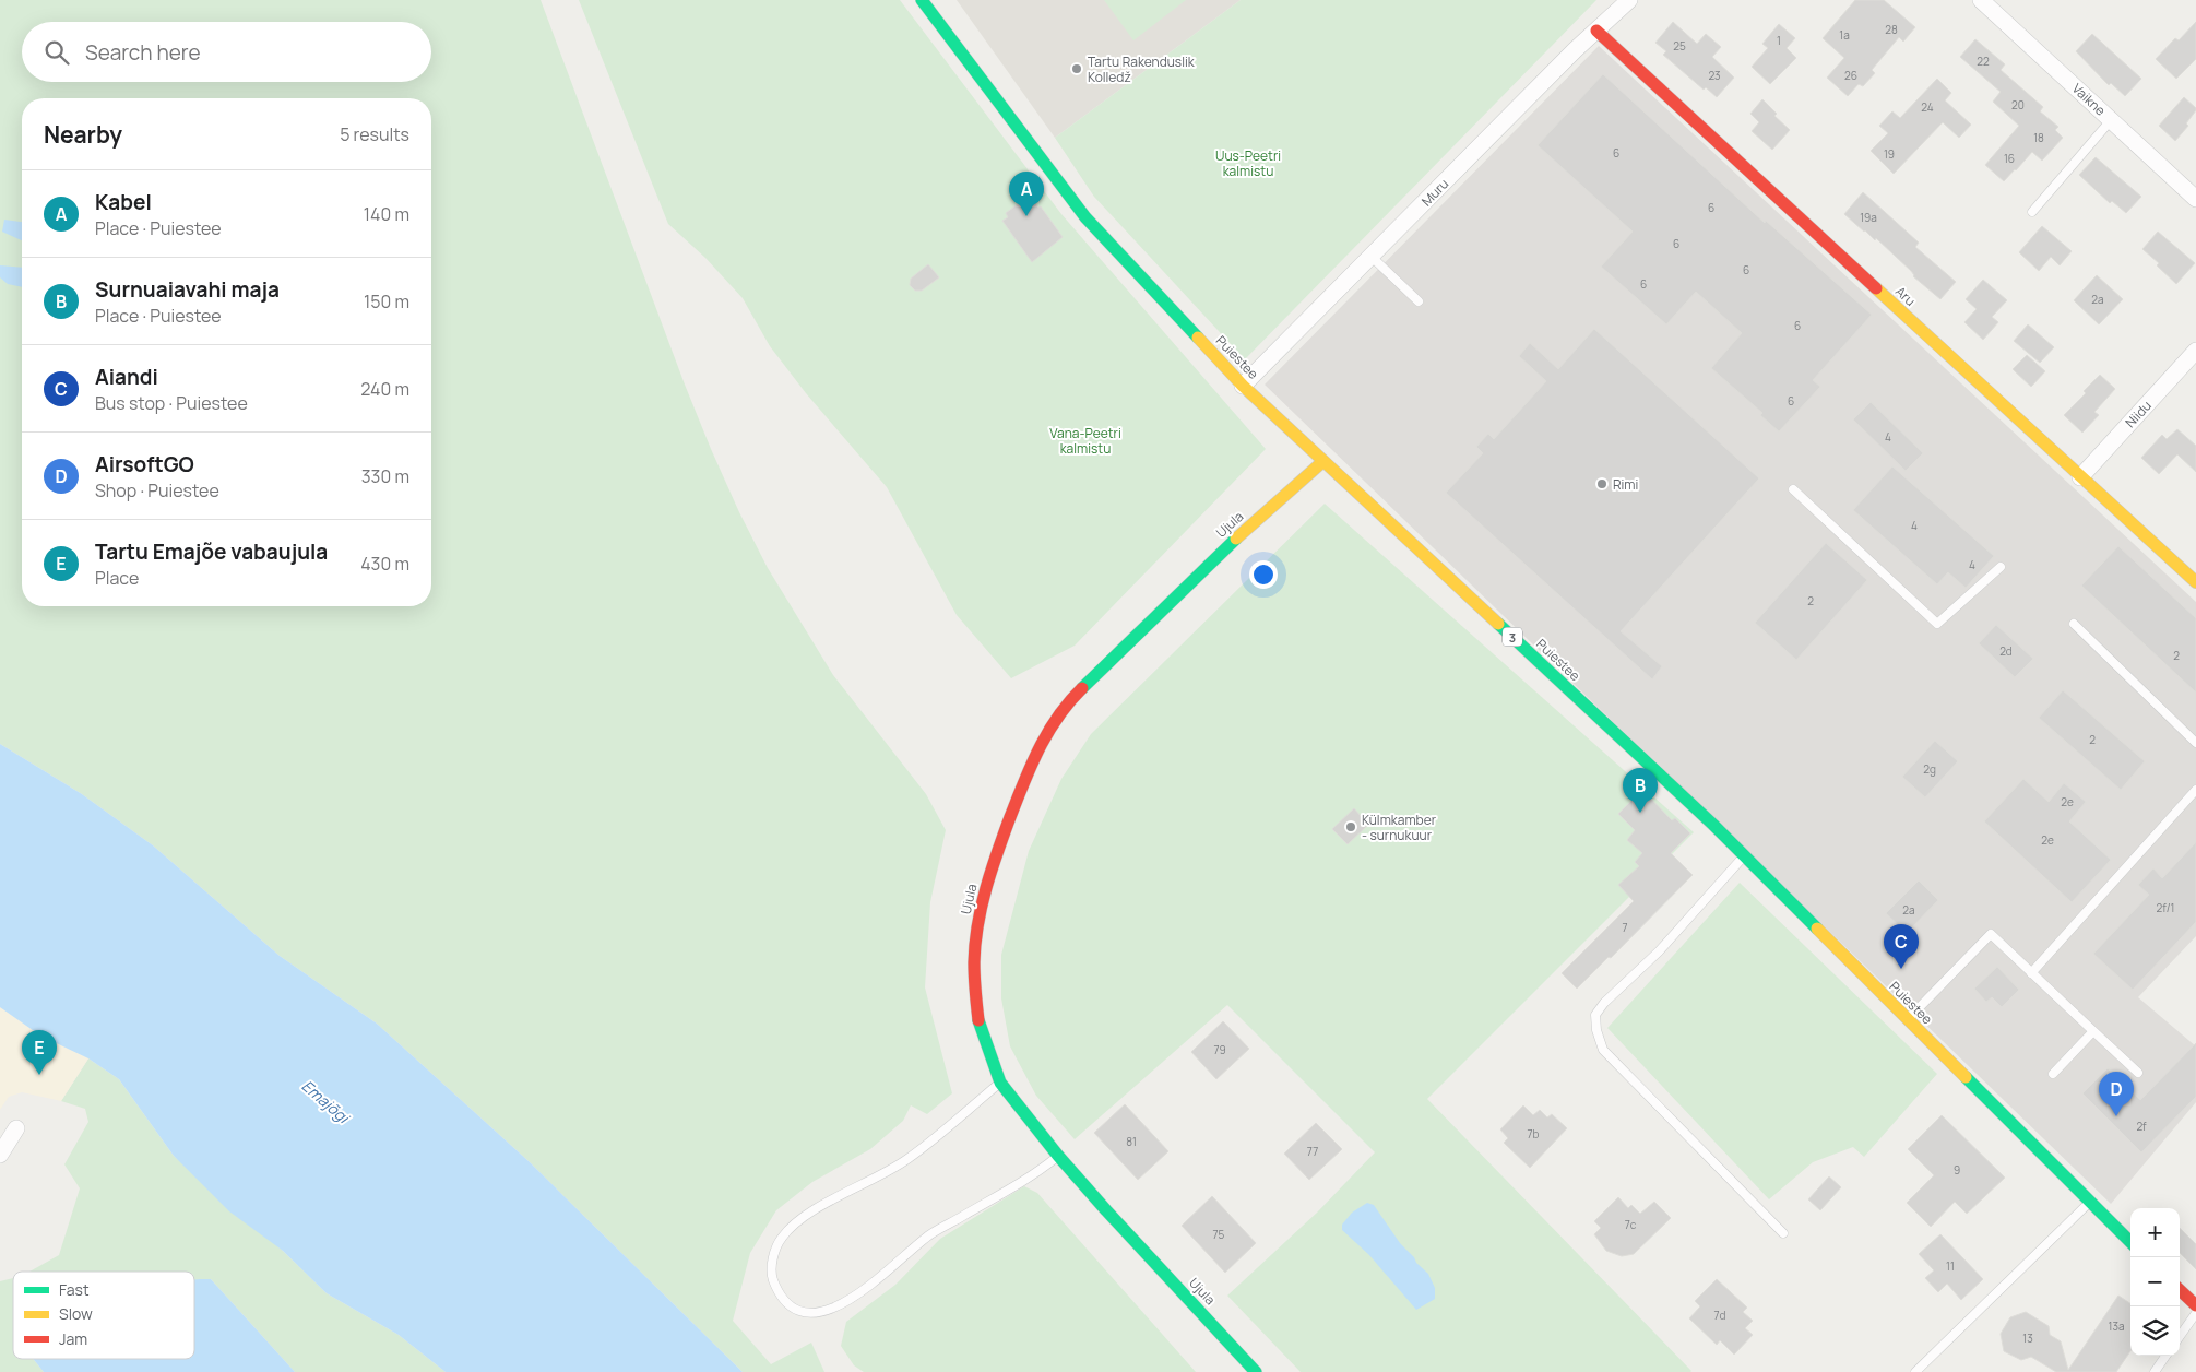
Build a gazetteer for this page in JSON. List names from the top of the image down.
{
  "streets": {
    "main road": [
      "Aru",
      "Puiestee",
      "Ujula",
      "3"
    ],
    "street": ["Vaikne", "Muru", "Niidu"]
  },
  "crossings": [
    ["Muru", "Aru"],
    ["Muru", "Puiestee"],
    ["Aru", "Niidu"],
    ["Puiestee", "Ujula"]
  ],
  "water": ["Emajõgi"],
  "parks": ["Uus-Peetri kalmistu", "Vana-Peetri kalmistu"],
  "places": ["Tartu Rakenduslik Kolledž", "Rimi", "Külmkamber - surnukuur"],
  "house_numbers": [
    "28",
    "1a",
    "1",
    "25",
    "22",
    "23",
    "26",
    "20",
    "24",
    "18",
    "6",
    "19",
    "16",
    "6",
    "19a",
    "6",
    "6",
    "6",
    "2a",
    "6",
    "6",
    "4",
    "4",
    "4",
    "2",
    "2d",
    "2",
    "2",
    "2g",
    "2e",
    "2e",
    "2f/1",
    "2a",
    "7",
    "79",
    "2f",
    "7b",
    "81",
    "77",
    "9",
    "7c",
    "75",
    "11",
    "7d",
    "13a",
    "13"
  ],
  "legend": ["Fast", "Slow", "Jam"],
  "page": {
    "search": "Search here",
    "heading": ["Nearby", "5 results"],
    "list": [
      {
        "mark": "A",
        "name": "Kabel",
        "note": "Place · Puiestee",
        "value": "140 m"
      },
      {
        "mark": "B",
        "name": "Surnuaiavahi maja",
        "note": "Place · Puiestee",
        "value": "150 m"
      },
      {
        "mark": "C",
        "name": "Aiandi",
        "note": "Bus stop · Puiestee",
        "value": "240 m"
      },
      {
        "mark": "D",
        "name": "AirsoftGO",
        "note": "Shop · Puiestee",
        "value": "330 m"
      },
      {
        "mark": "E",
        "name": "Tartu Emajõe vabaujula",
        "note": "Place",
        "value": "430 m"
      }
    ],
    "pins": [
      "A",
      "B",
      "C",
      "E",
      "D"
    ],
    "map_buttons": ["+", "−"]
  }
}
